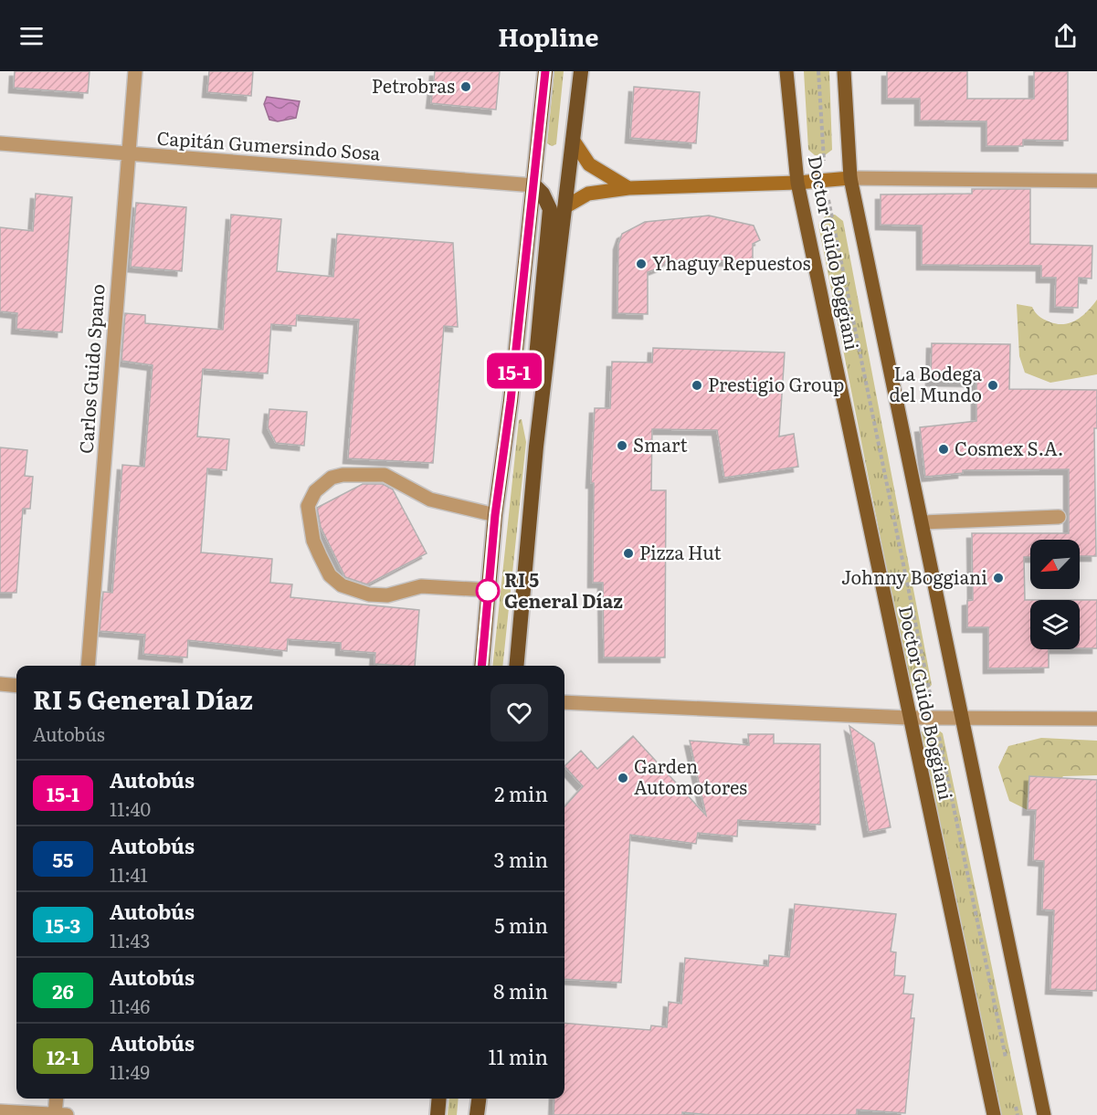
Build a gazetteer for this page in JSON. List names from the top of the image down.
{
  "streets": {
    "main road": ["Doctor Guido Boggiani"],
    "street": ["Capitán Gumersindo Sosa", "Carlos Guido Spano"]
  },
  "crossings": [
    ["Capitán Gumersindo Sosa", "Carlos Guido Spano"]
  ],
  "places": [
    "Petrobras",
    "Yhaguy Repuestos",
    "Prestigio Group",
    "La Bodega del Mundo",
    "Smart",
    "Cosmex S.A.",
    "Pizza Hut",
    "Johnny Boggiani",
    "RI 5 General Díaz",
    "Garden Automotores"
  ],
  "lines": ["bus line 15-1"],
  "north": "bottom left",
  "page": {
    "header": "Hopline",
    "on_map": "15-1",
    "heading": ["RI 5 General Díaz", "Autobús"],
    "list": [
      {
        "mark": "15-1",
        "name": "Autobús",
        "note": "11:40",
        "value": "2 min"
      },
      {
        "mark": "55",
        "name": "Autobús",
        "note": "11:41",
        "value": "3 min"
      },
      {
        "mark": "15-3",
        "name": "Autobús",
        "note": "11:43",
        "value": "5 min"
      },
      {
        "mark": "26",
        "name": "Autobús",
        "note": "11:46",
        "value": "8 min"
      },
      {
        "mark": "12-1",
        "name": "Autobús",
        "note": "11:49",
        "value": "11 min"
      }
    ]
  }
}
